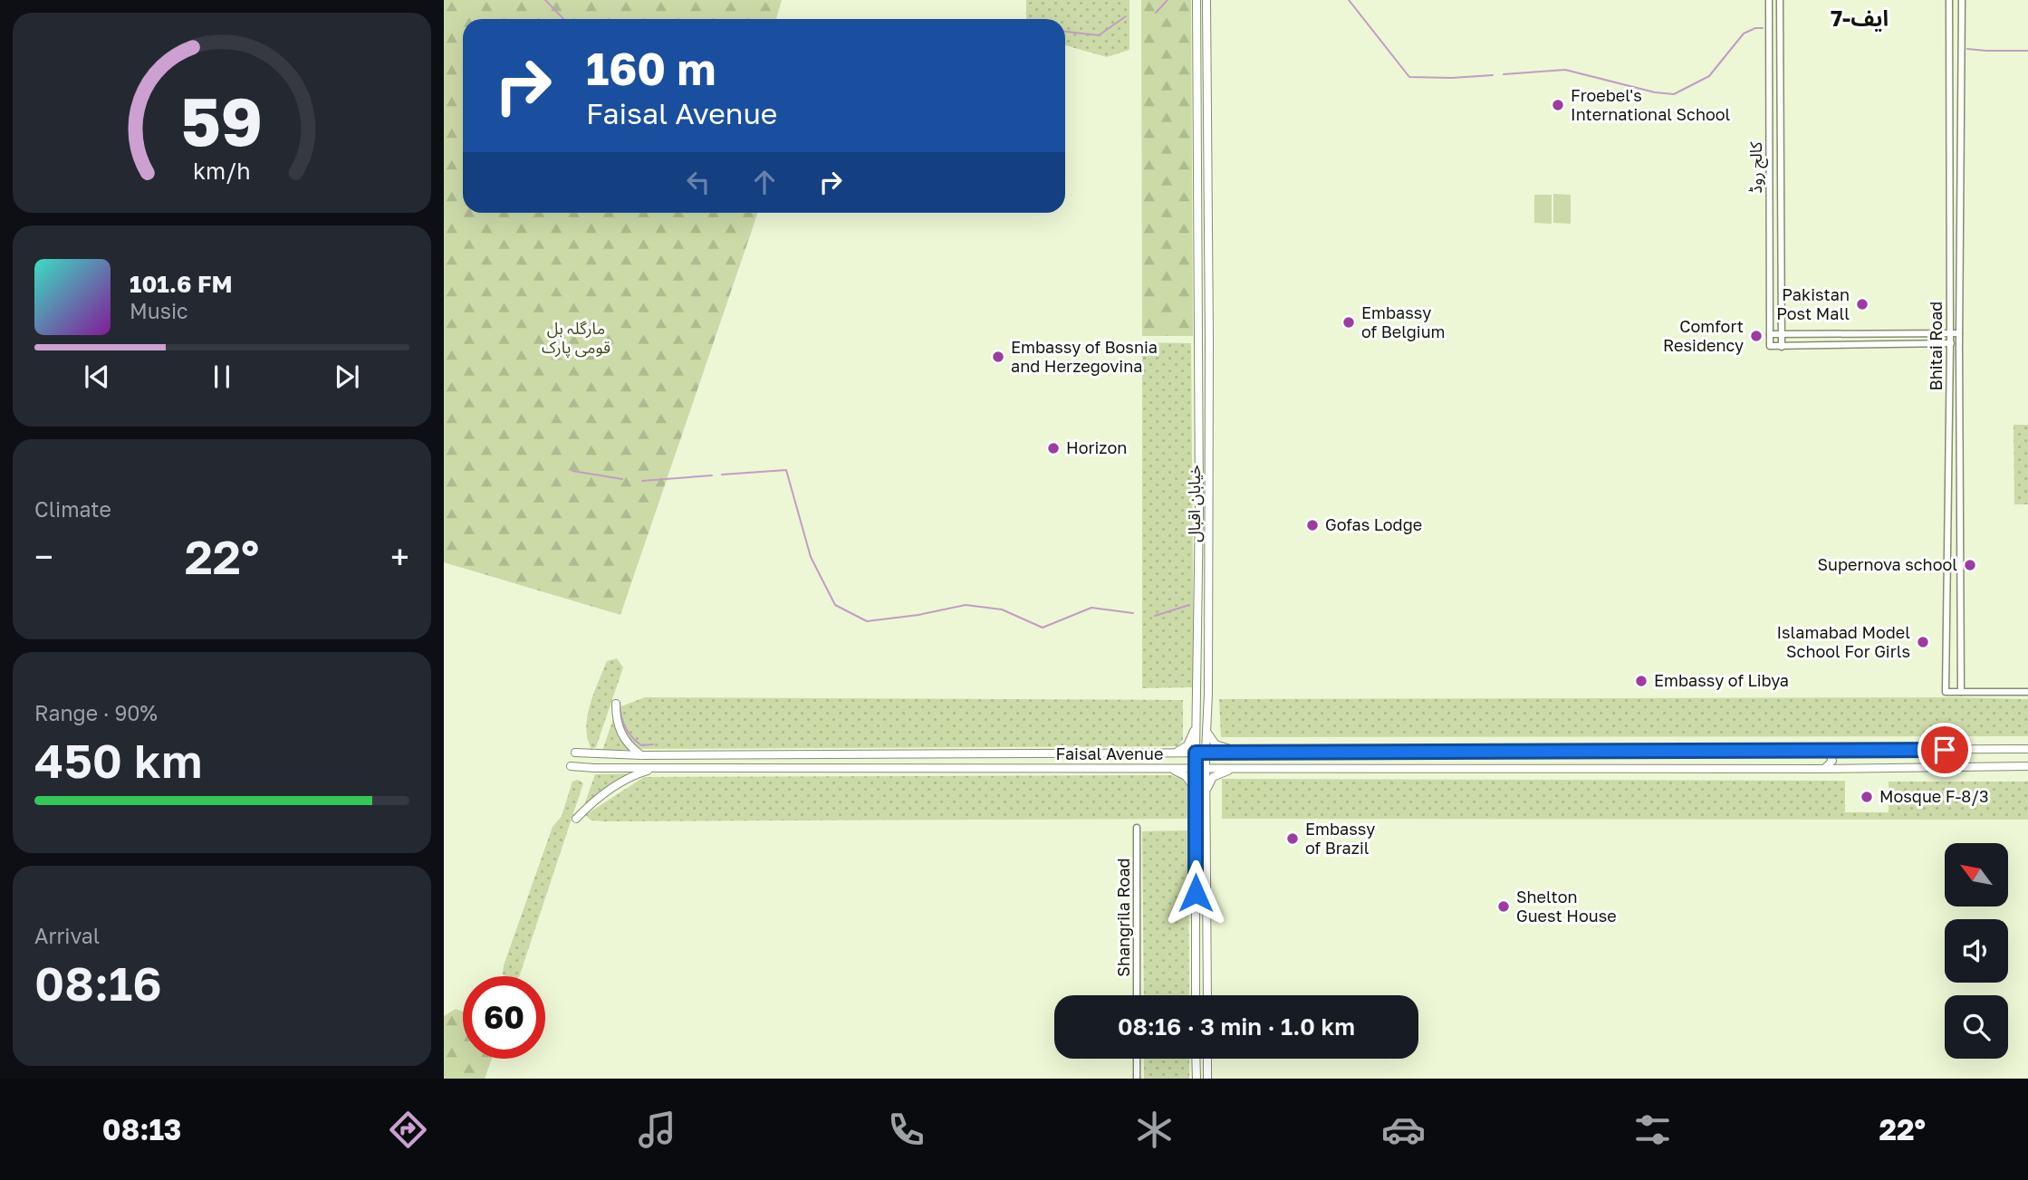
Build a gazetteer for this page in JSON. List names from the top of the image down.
{
  "streets": {
    "main road": ["خیابان اقبال", "Faisal Avenue"],
    "street": ["کالج روڈ", "Bhitai Road", "Shangrila Road"]
  },
  "crossings": [
    ["خیابان اقبال", "Faisal Avenue"]
  ],
  "districts": ["ایف-7"],
  "parks": ["مارگلہ ہل قومی پارک"],
  "places": [
    "Froebel's International School",
    "Pakistan Post Mall",
    "Embassy of Belgium",
    "Comfort Residency",
    "Embassy of Bosnia and Herzegovina",
    "Horizon",
    "Gofas Lodge",
    "Supernova school",
    "Islamabad Model School For Girls",
    "Embassy of Libya",
    "Mosque F-8/3",
    "Embassy of Brazil",
    "Shelton Guest House"
  ],
  "north": "top left",
  "page": {
    "turn": ["160 m", "Faisal Avenue"],
    "song": ["101.6 FM", "Music"],
    "tile": [
      "Climate",
      ["Range · 90%", "450 km"],
      ["Arrival", "08:16"]
    ],
    "heat": ["−", "22°", "+"],
    "limit": "60",
    "trip": "08:16 · 3 min · 1.0 km",
    "tabs": ["08:13", "22°"],
    "gauge": ["59", "km/h"]
  }
}
